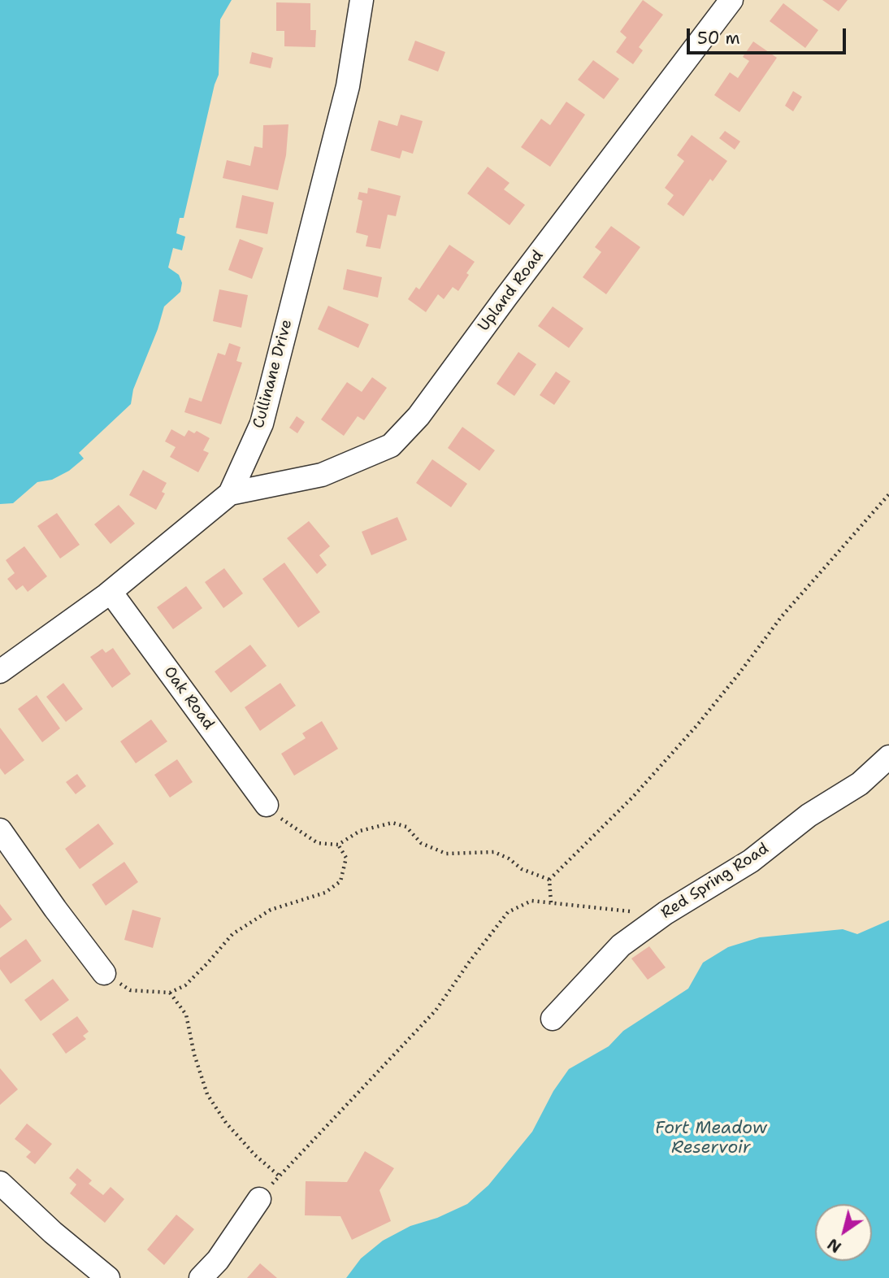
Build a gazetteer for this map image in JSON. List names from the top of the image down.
{
  "streets": {
    "street": [
      "Upland Road",
      "Cullinane Drive",
      "Oak Road",
      "Red Spring Road"
    ]
  },
  "crossings": [
    ["Upland Road", "Cullinane Drive"],
    ["Cullinane Drive", "Oak Road"]
  ],
  "water": ["Fort Meadow Reservoir"],
  "scale_bar": "50 m",
  "north": "bottom left"
}
